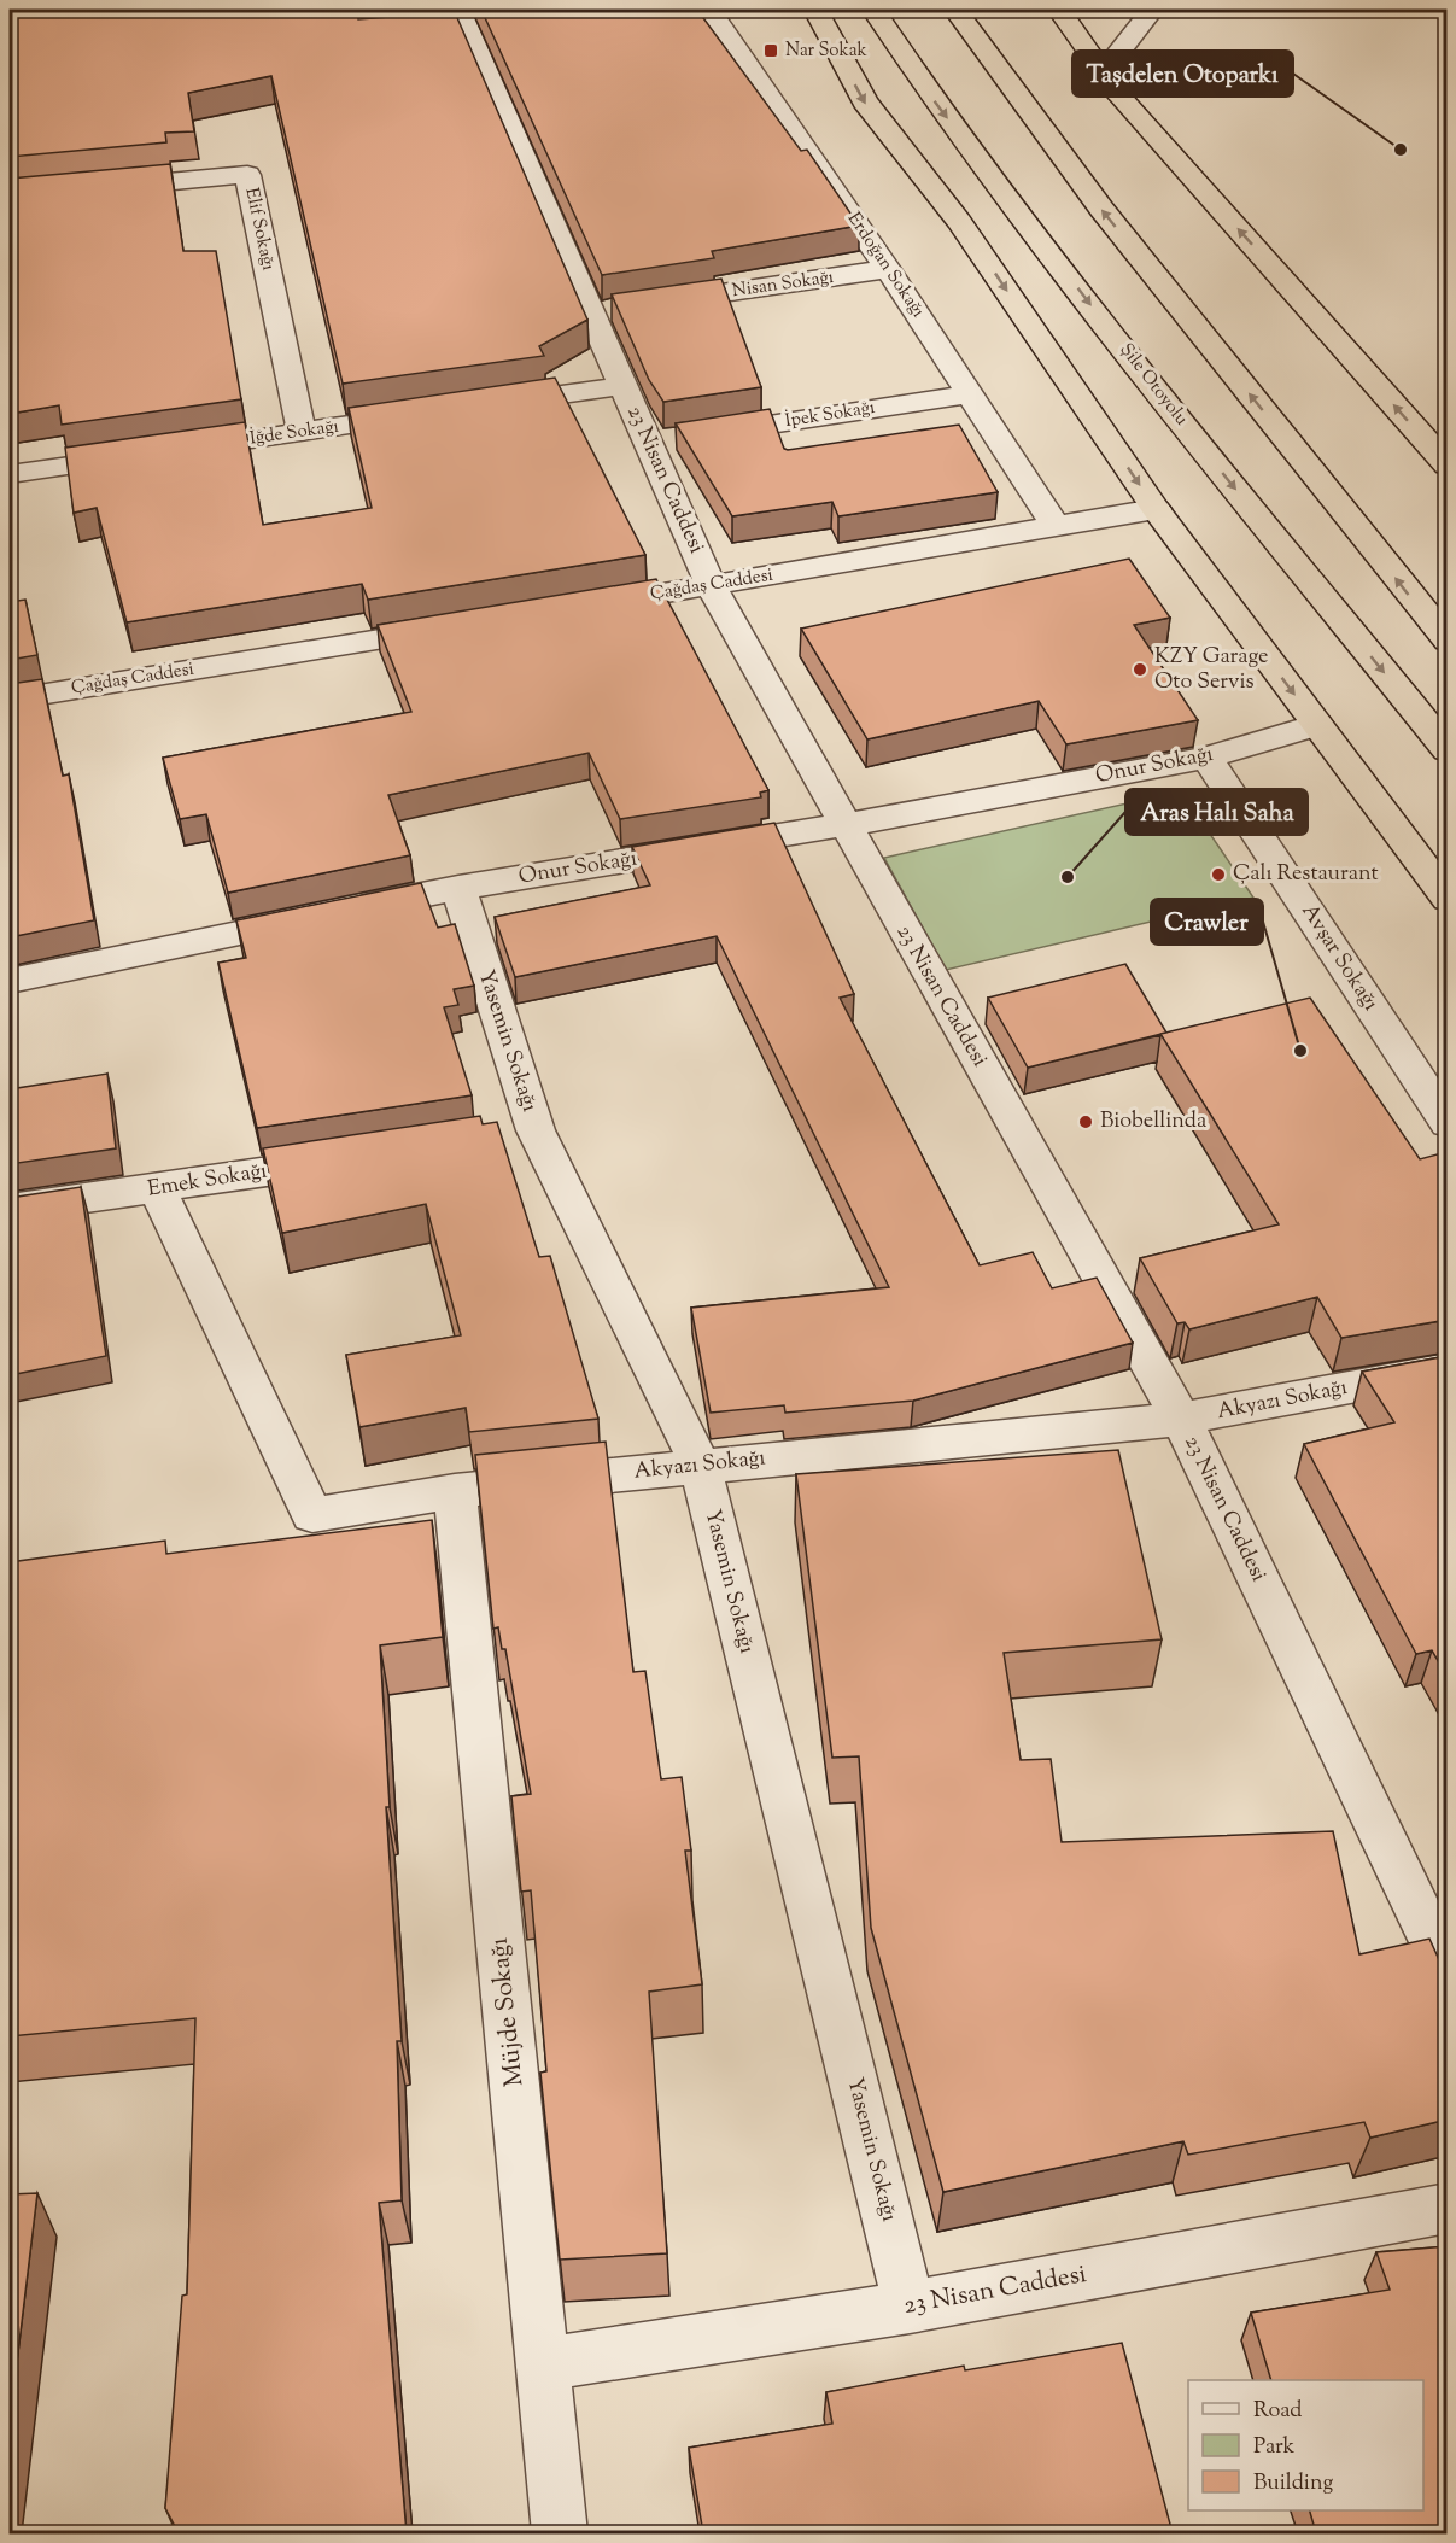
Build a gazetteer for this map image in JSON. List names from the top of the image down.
{
  "streets": {
    "highway": ["Şile Otoyolu"],
    "street": [
      "Elif Sokağı",
      "Erdoğan Sokağı",
      "Nisan Sokağı",
      "İpek Sokağı",
      "İğde Sokağı",
      "23 Nisan Caddesi",
      "Çağdaş Caddesi",
      "Onur Sokağı",
      "Avşar Sokağı",
      "Yasemin Sokağı",
      "Emek Sokağı",
      "Akyazı Sokağı",
      "Müjde Sokağı"
    ]
  },
  "crossings": [
    ["Elif Sokağı", "İğde Sokağı"],
    ["Erdoğan Sokağı", "Nisan Sokağı"],
    ["Erdoğan Sokağı", "İpek Sokağı"],
    ["Erdoğan Sokağı", "Çağdaş Caddesi"],
    ["İpek Sokağı", "23 Nisan Caddesi"],
    ["23 Nisan Caddesi", "Çağdaş Caddesi"],
    ["23 Nisan Caddesi", "Onur Sokağı"],
    ["23 Nisan Caddesi", "Yasemin Sokağı"],
    ["23 Nisan Caddesi", "Akyazı Sokağı"],
    ["23 Nisan Caddesi", "Müjde Sokağı"],
    ["Onur Sokağı", "Avşar Sokağı"],
    ["Onur Sokağı", "Yasemin Sokağı"],
    ["Yasemin Sokağı", "Akyazı Sokağı"],
    ["Emek Sokağı", "Akyazı Sokağı"],
    ["Akyazı Sokağı", "Müjde Sokağı"]
  ],
  "places": {
    "transit": ["Nar Sokak"],
    "other": [
      "Taşdelen Otoparkı",
      "KZY Garage Oto Servis",
      "Çalı Restaurant",
      "Aras Halı Saha",
      "Crawler",
      "Biobellinda"
    ]
  },
  "legend": ["Road", "Park", "Building"]
}
